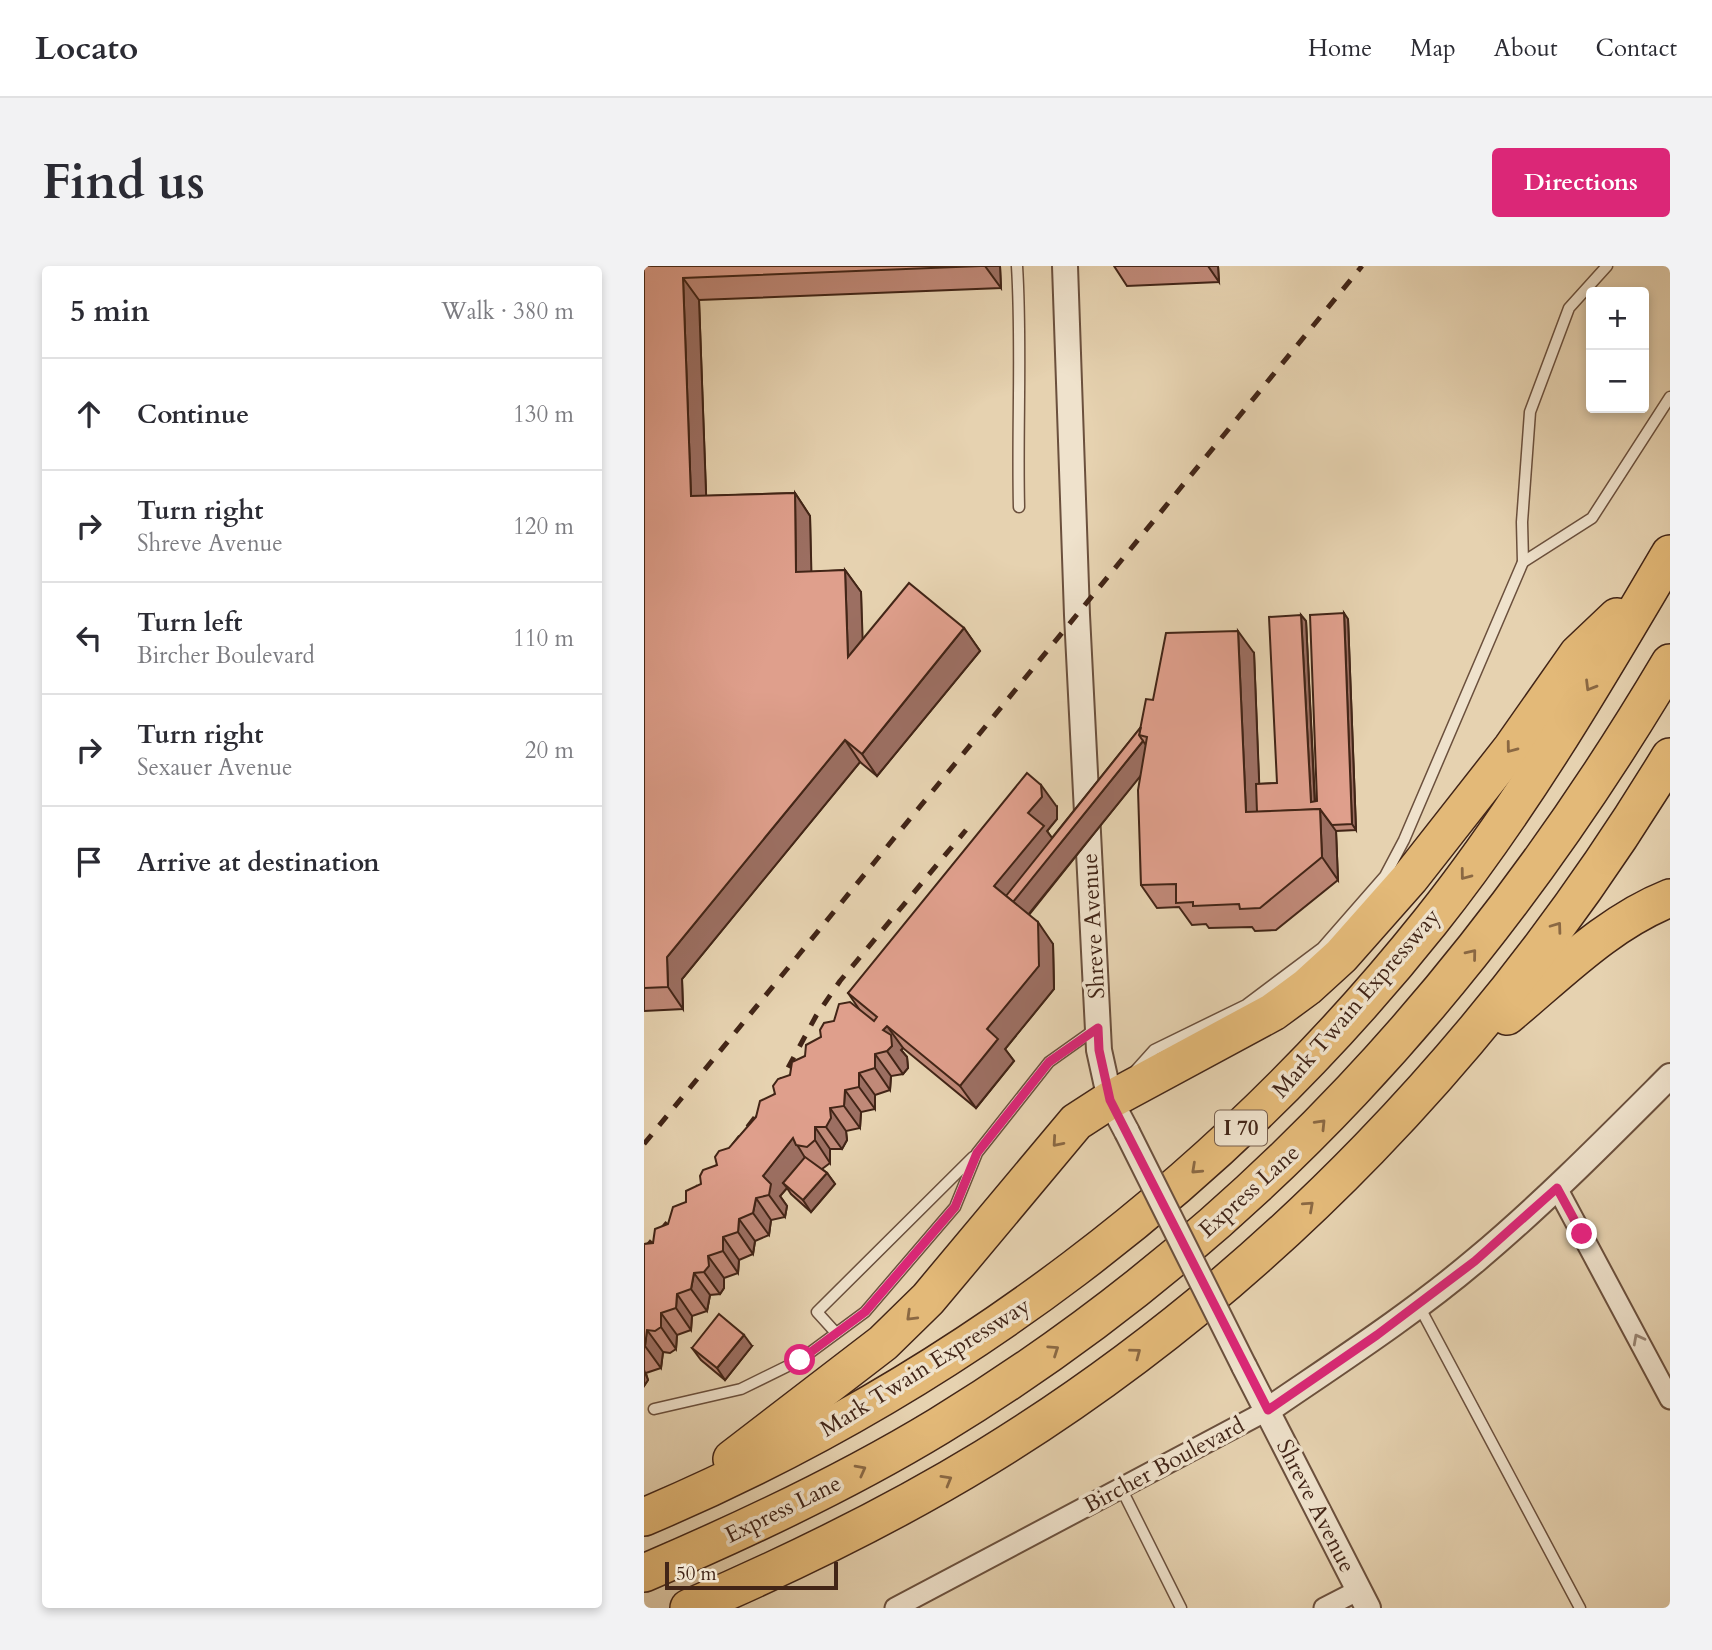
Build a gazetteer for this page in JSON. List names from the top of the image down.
{
  "streets": {
    "highway": ["Mark Twain Expressway", "I 70", "Express Lane"],
    "street": ["Shreve Avenue", "Bircher Boulevard"]
  },
  "crossings": [
    ["Shreve Avenue", "Bircher Boulevard"]
  ],
  "scale_bar": "50 m",
  "page": {
    "header": "Locato",
    "nav": [
      "Home",
      "Map",
      "About",
      "Contact"
    ],
    "buttons": "Directions",
    "title": "Find us",
    "heading": ["5 min", "Walk · 380 m"],
    "map_buttons": ["+", "−"],
    "list": [
      ["Continue", "130 m"],
      ["Turn right", "Shreve Avenue", "120 m"],
      ["Turn left", "Bircher Boulevard", "110 m"],
      ["Turn right", "Sexauer Avenue", "20 m"],
      "Arrive at destination"
    ],
    "scale": "50 m"
  }
}
